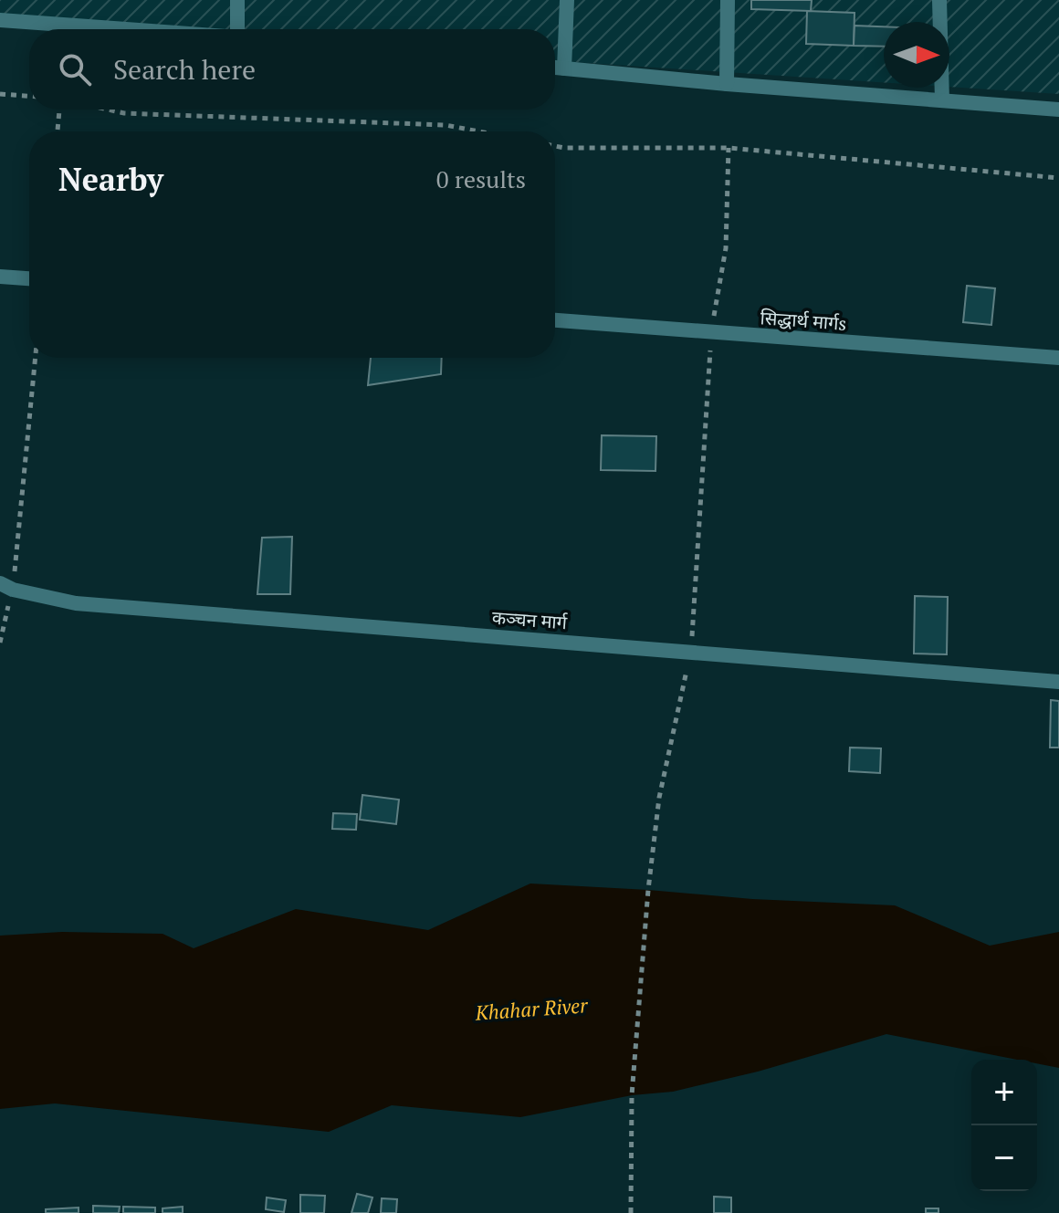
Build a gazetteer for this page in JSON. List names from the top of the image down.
{
  "streets": {
    "street": ["सिद्धार्थ मार्गs", "कञ्चन मार्ग"]
  },
  "water": ["Khahar River"],
  "north": "right",
  "page": {
    "search": "Search here",
    "heading": ["Nearby", "0 results"],
    "map_buttons": ["+", "−"]
  }
}
